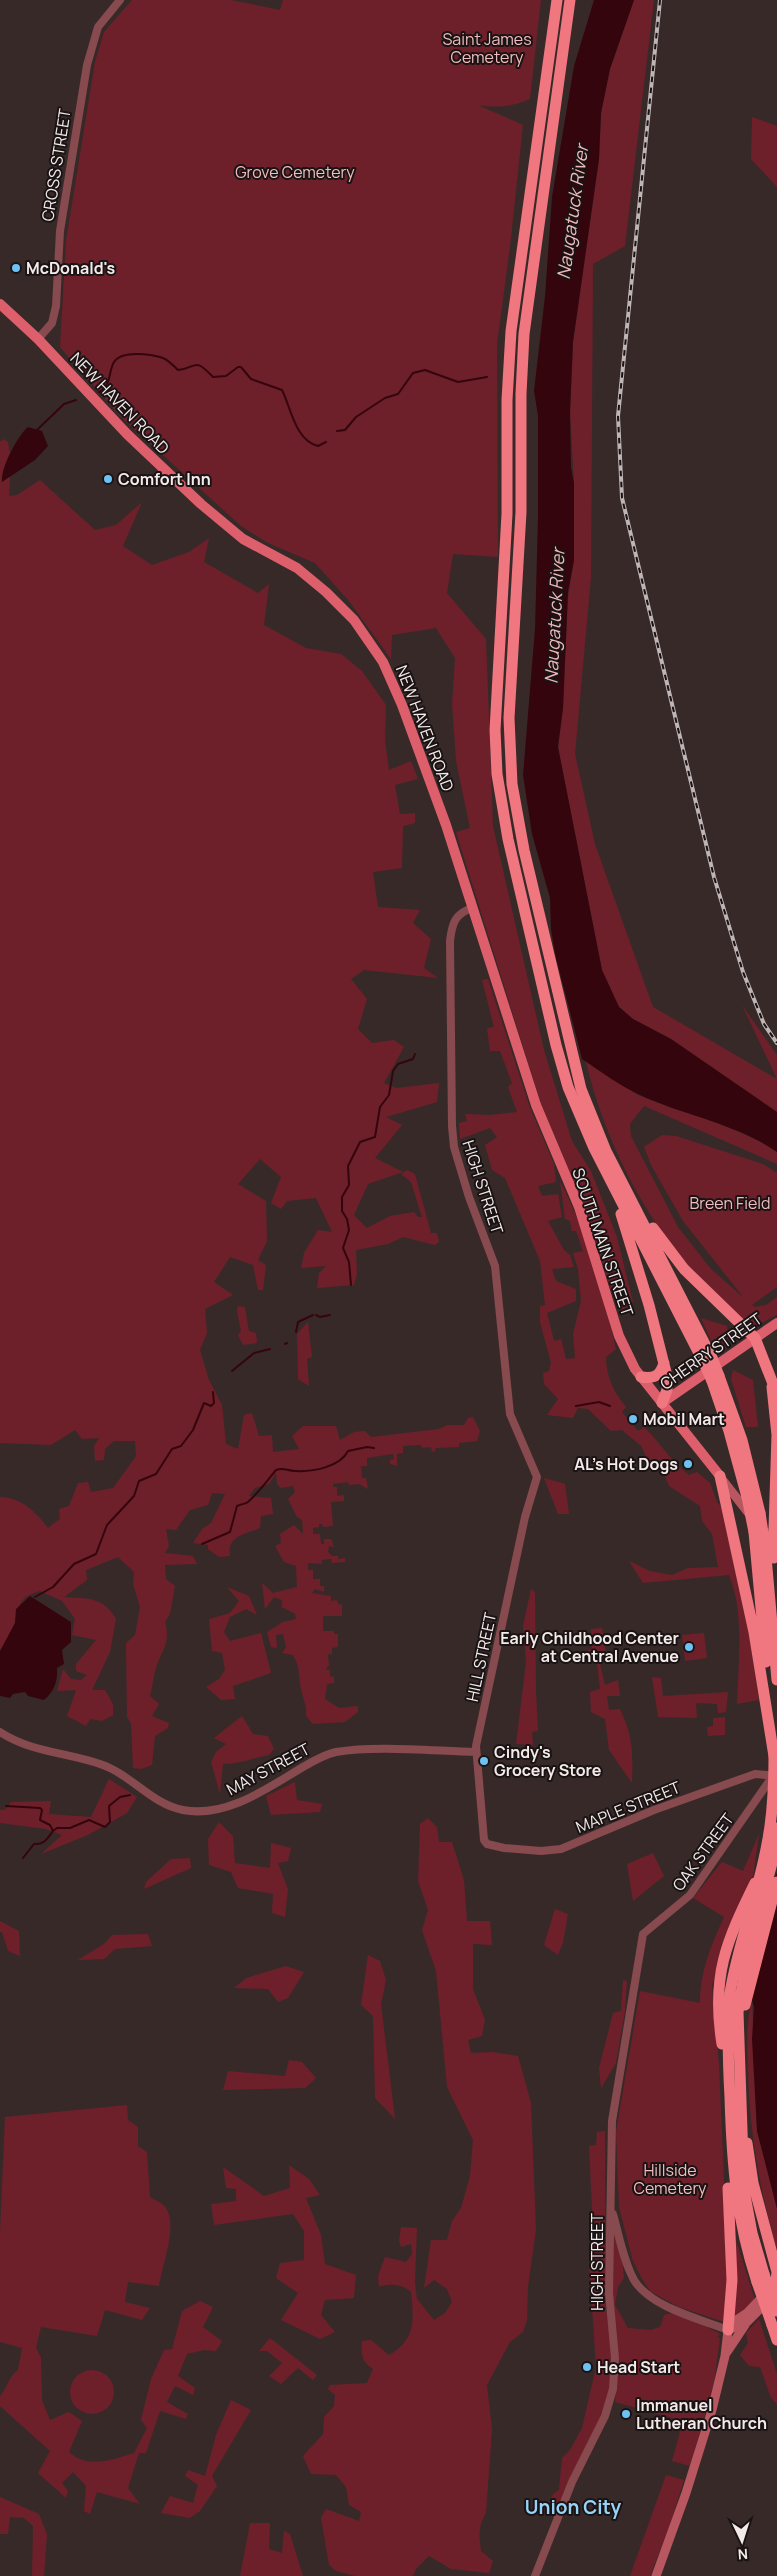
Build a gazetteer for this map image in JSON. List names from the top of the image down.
{
  "streets": {
    "main road": ["NEW HAVEN ROAD", "SOUTH MAIN STREET", "CHERRY STREET"],
    "street": [
      "CROSS STREET",
      "HIGH STREET",
      "HILL STREET",
      "MAY STREET",
      "MAPLE STREET",
      "OAK STREET"
    ]
  },
  "crossings": [
    ["CROSS STREET", "NEW HAVEN ROAD"],
    ["NEW HAVEN ROAD", "SOUTH MAIN STREET"],
    ["HIGH STREET", "SOUTH MAIN STREET"],
    ["HIGH STREET", "HILL STREET"],
    ["HIGH STREET", "OAK STREET"],
    ["SOUTH MAIN STREET", "CHERRY STREET"],
    ["HILL STREET", "MAY STREET"],
    ["HILL STREET", "MAPLE STREET"],
    ["MAPLE STREET", "OAK STREET"]
  ],
  "districts": ["Union City"],
  "water": ["Naugatuck River"],
  "parks": [
    "Saint James Cemetery",
    "Grove Cemetery",
    "Breen Field",
    "Hillside Cemetery"
  ],
  "places": [
    "McDonald's",
    "Comfort Inn",
    "Mobil Mart",
    "AL's Hot Dogs",
    "Early Childhood Center at Central Avenue",
    "Cindy's Grocery Store",
    "Head Start",
    "Immanuel Lutheran Church"
  ],
  "north": "bottom"
}
